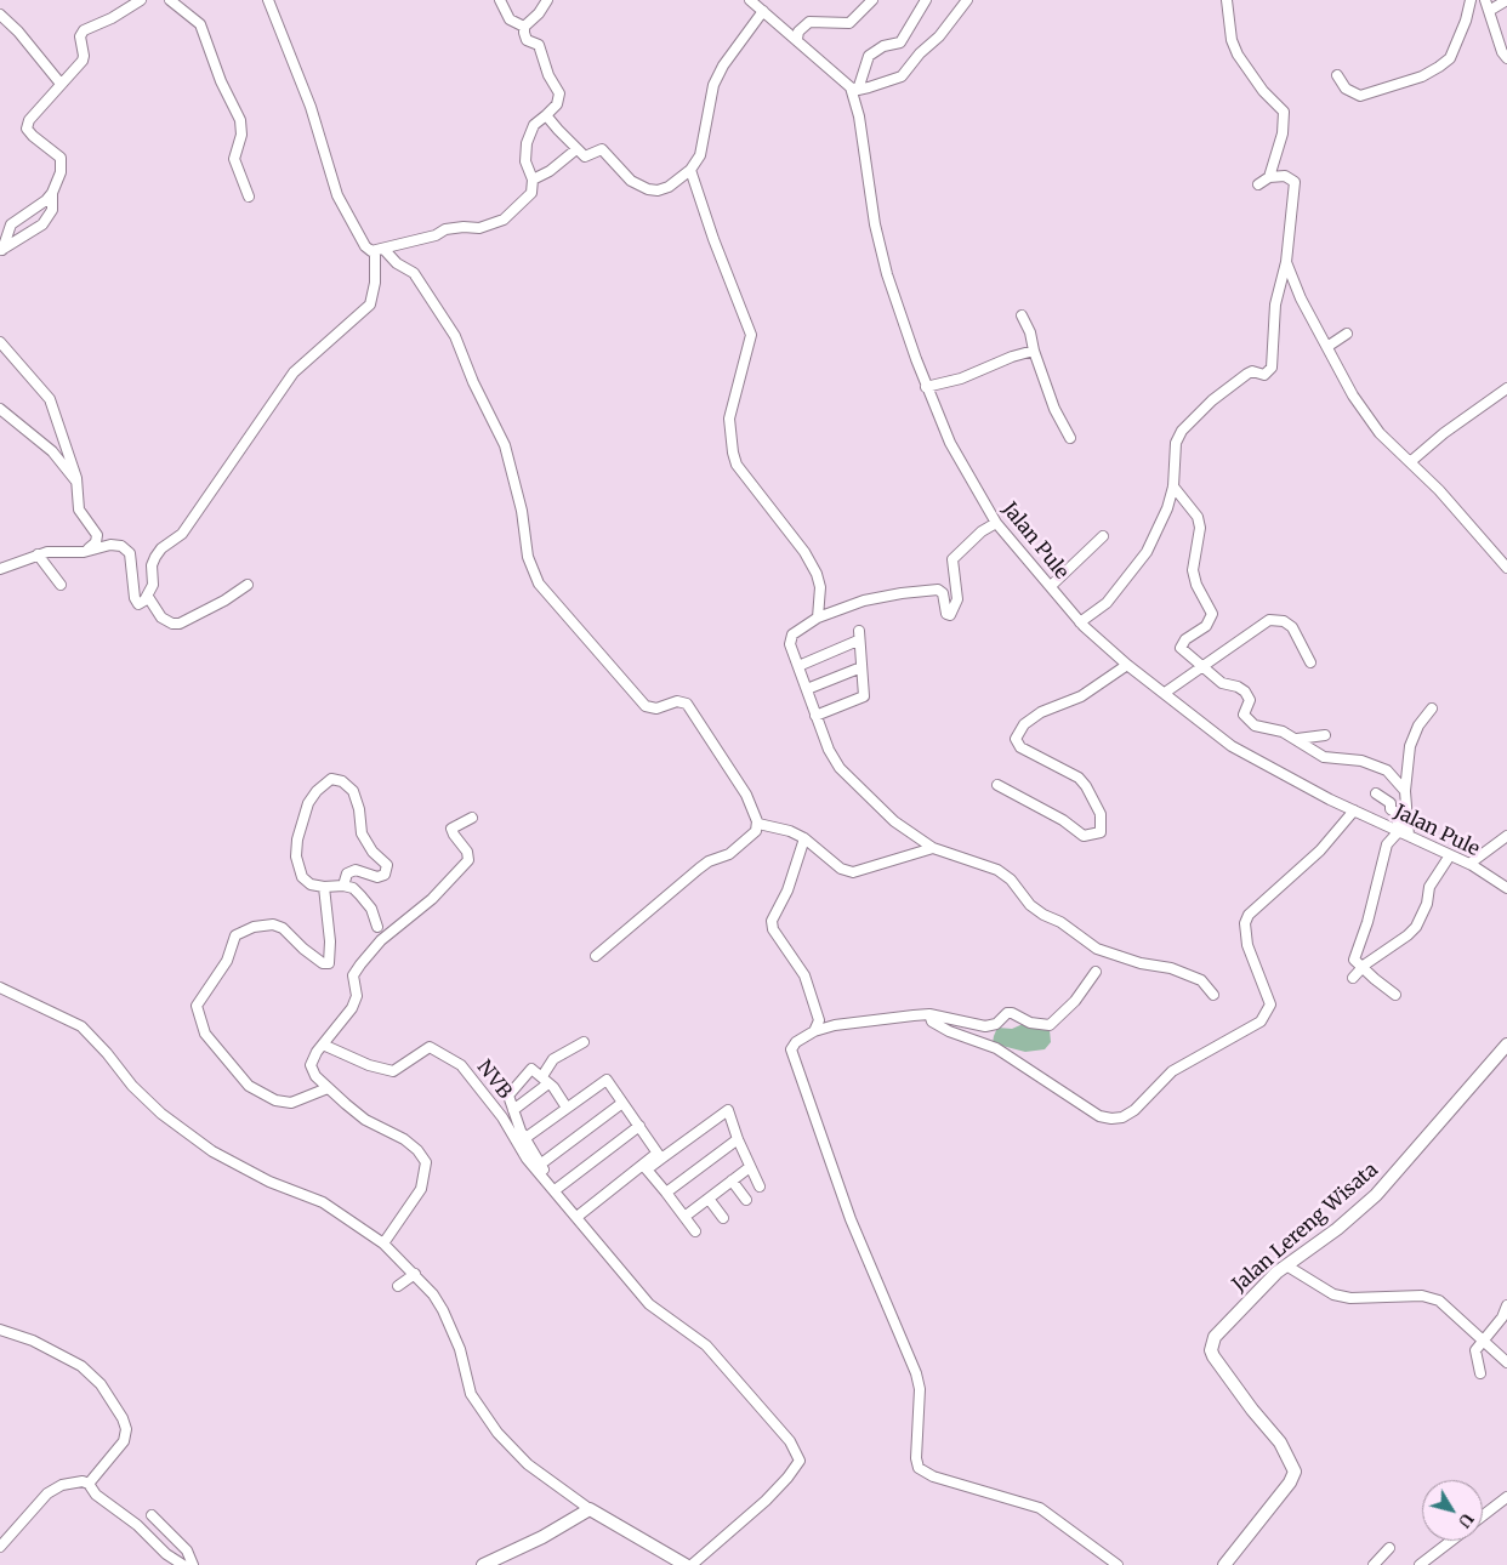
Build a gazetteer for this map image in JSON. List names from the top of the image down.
{
  "streets": {
    "main road": ["Jalan Lereng Wisata"],
    "street": ["Jalan Pule", "NVB"]
  },
  "north": "bottom right"
}
